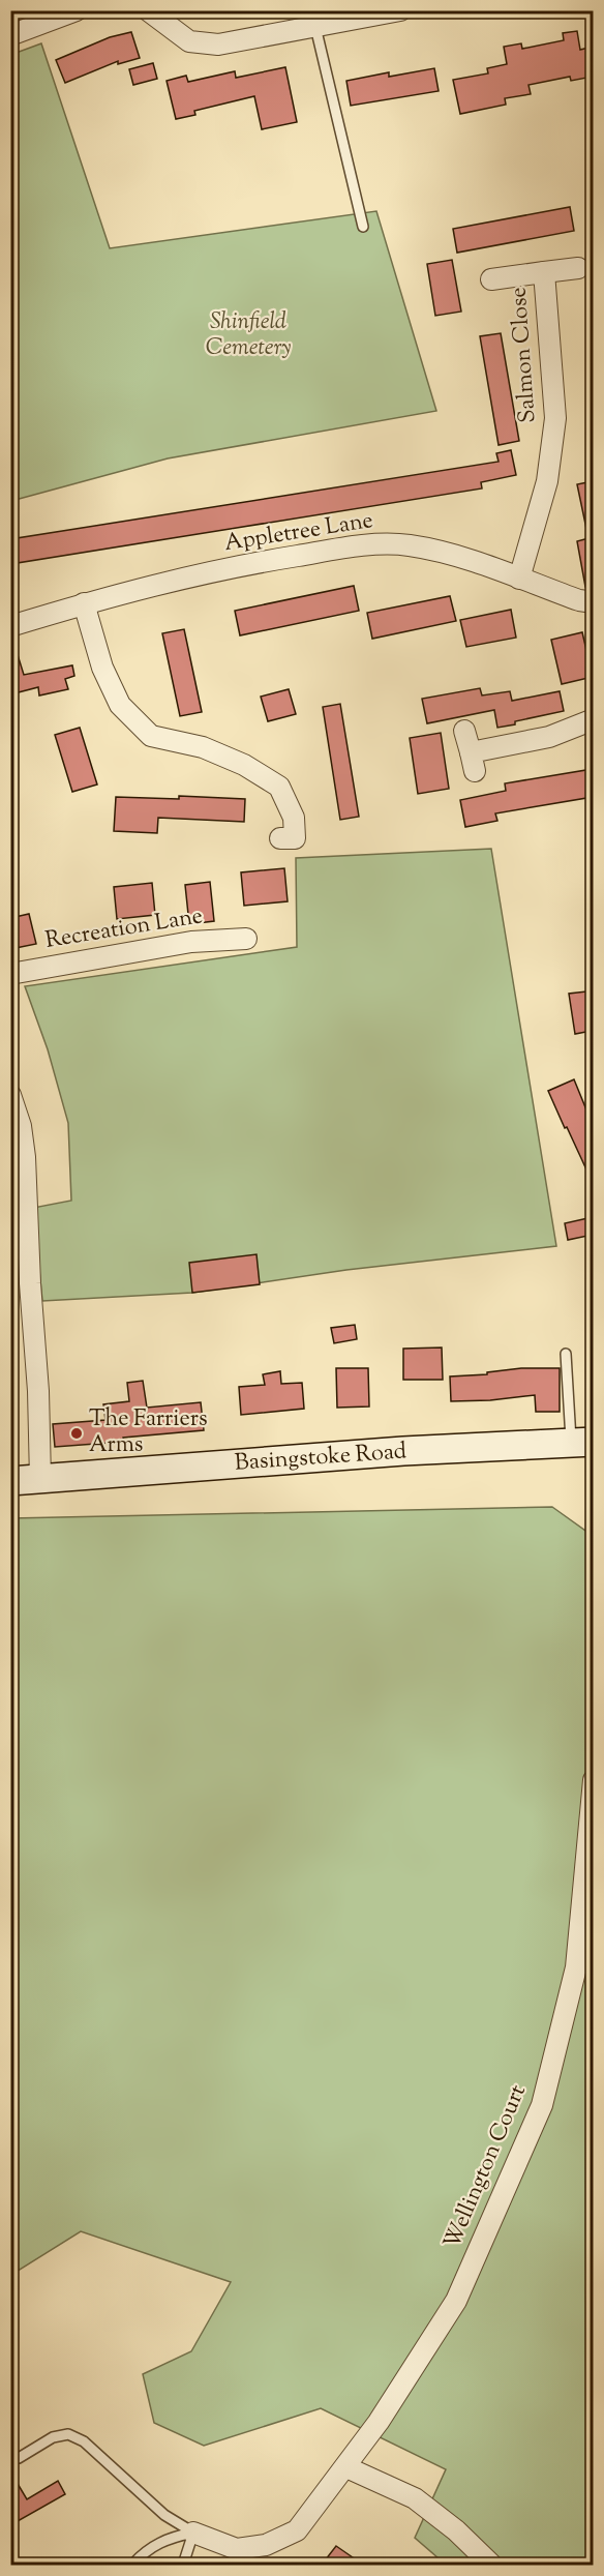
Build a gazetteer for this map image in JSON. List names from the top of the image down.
{
  "streets": {
    "street": [
      "Salmon Close",
      "Appletree Lane",
      "Recreation Lane",
      "Basingstoke Road",
      "Wellington Court"
    ]
  },
  "crossings": [
    ["Salmon Close", "Appletree Lane"]
  ],
  "parks": ["Shinfield Cemetery"],
  "places": ["The Farriers Arms"]
}
